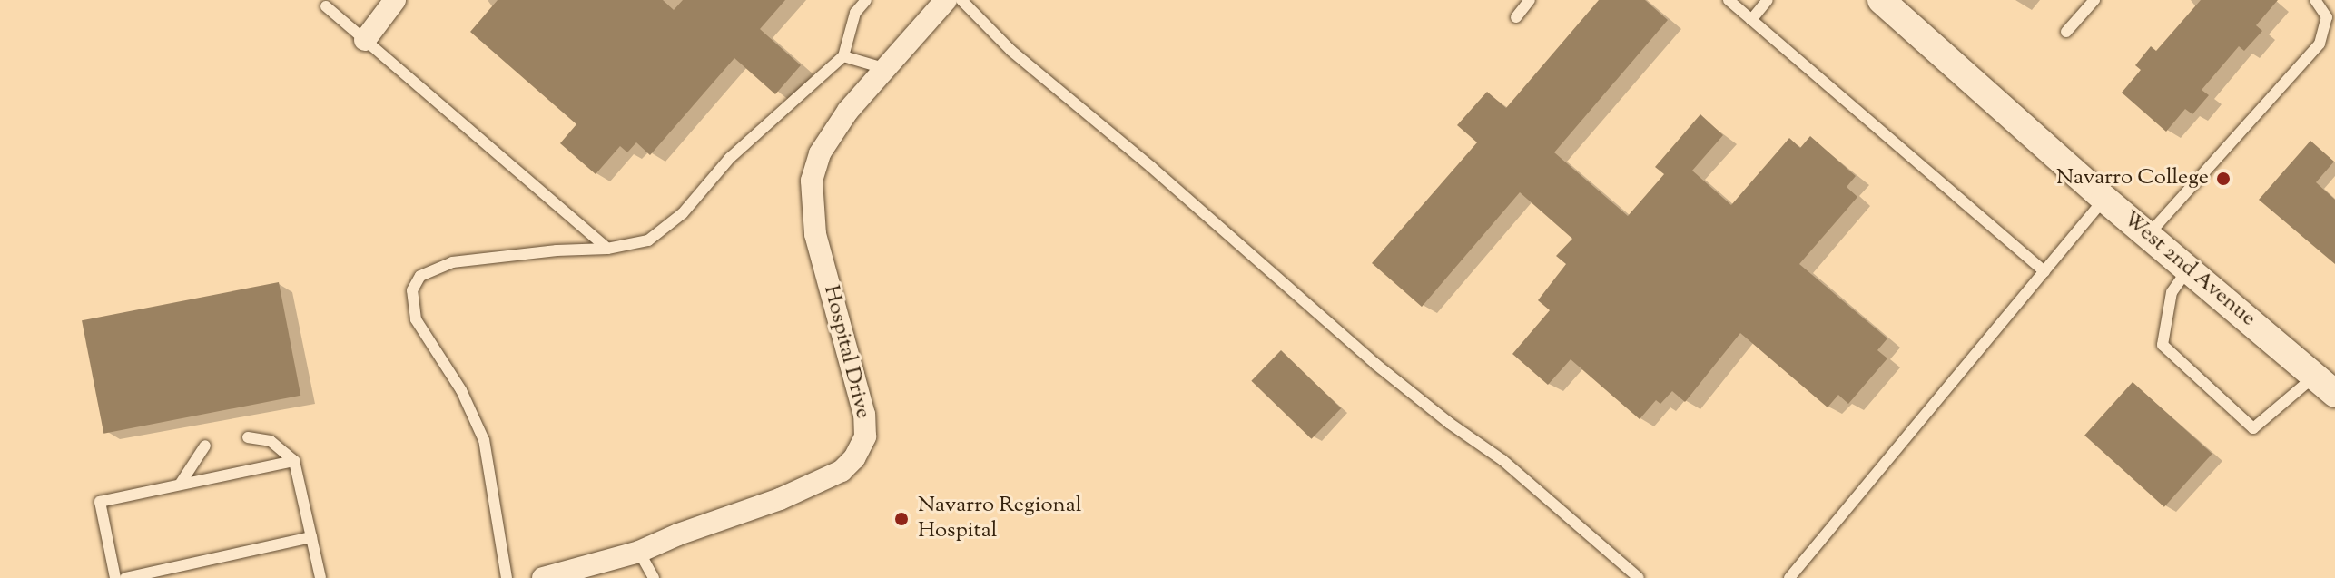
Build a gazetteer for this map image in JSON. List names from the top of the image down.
{
  "streets": {
    "street": ["West 2nd Avenue", "Hospital Drive"]
  },
  "places": ["Navarro College", "Navarro Regional Hospital"]
}
